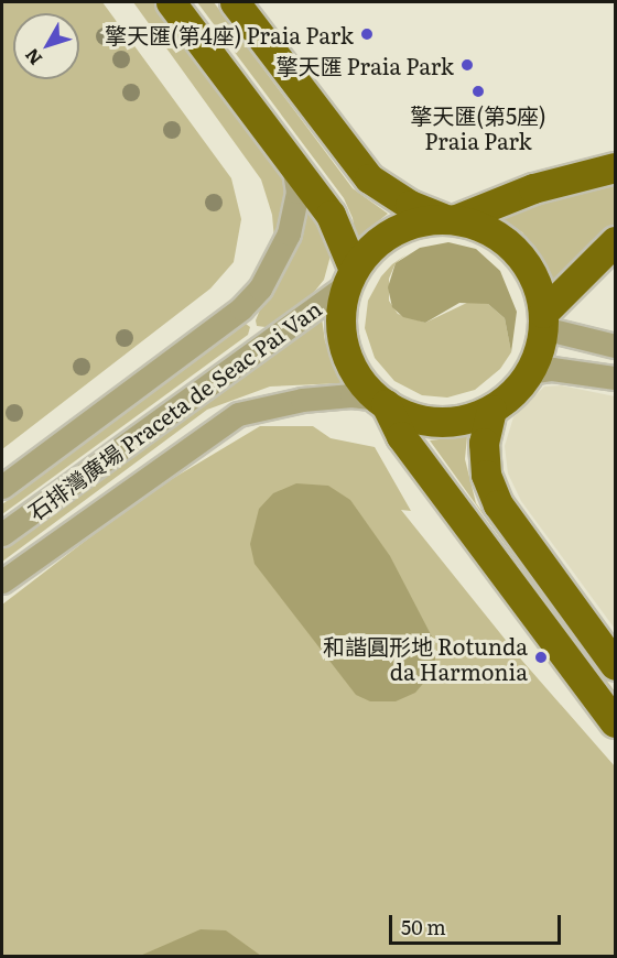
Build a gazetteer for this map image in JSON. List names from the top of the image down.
{
  "streets": {
    "street": ["石排灣廣場 Praceta de Seac Pai Van"]
  },
  "places": [
    "擎天匯(第4座) Praia Park",
    "擎天匯 Praia Park",
    "擎天匯(第5座) Praia Park",
    "和諧圓形地 Rotunda da Harmonia"
  ],
  "scale_bar": "50 m",
  "north": "bottom left"
}
